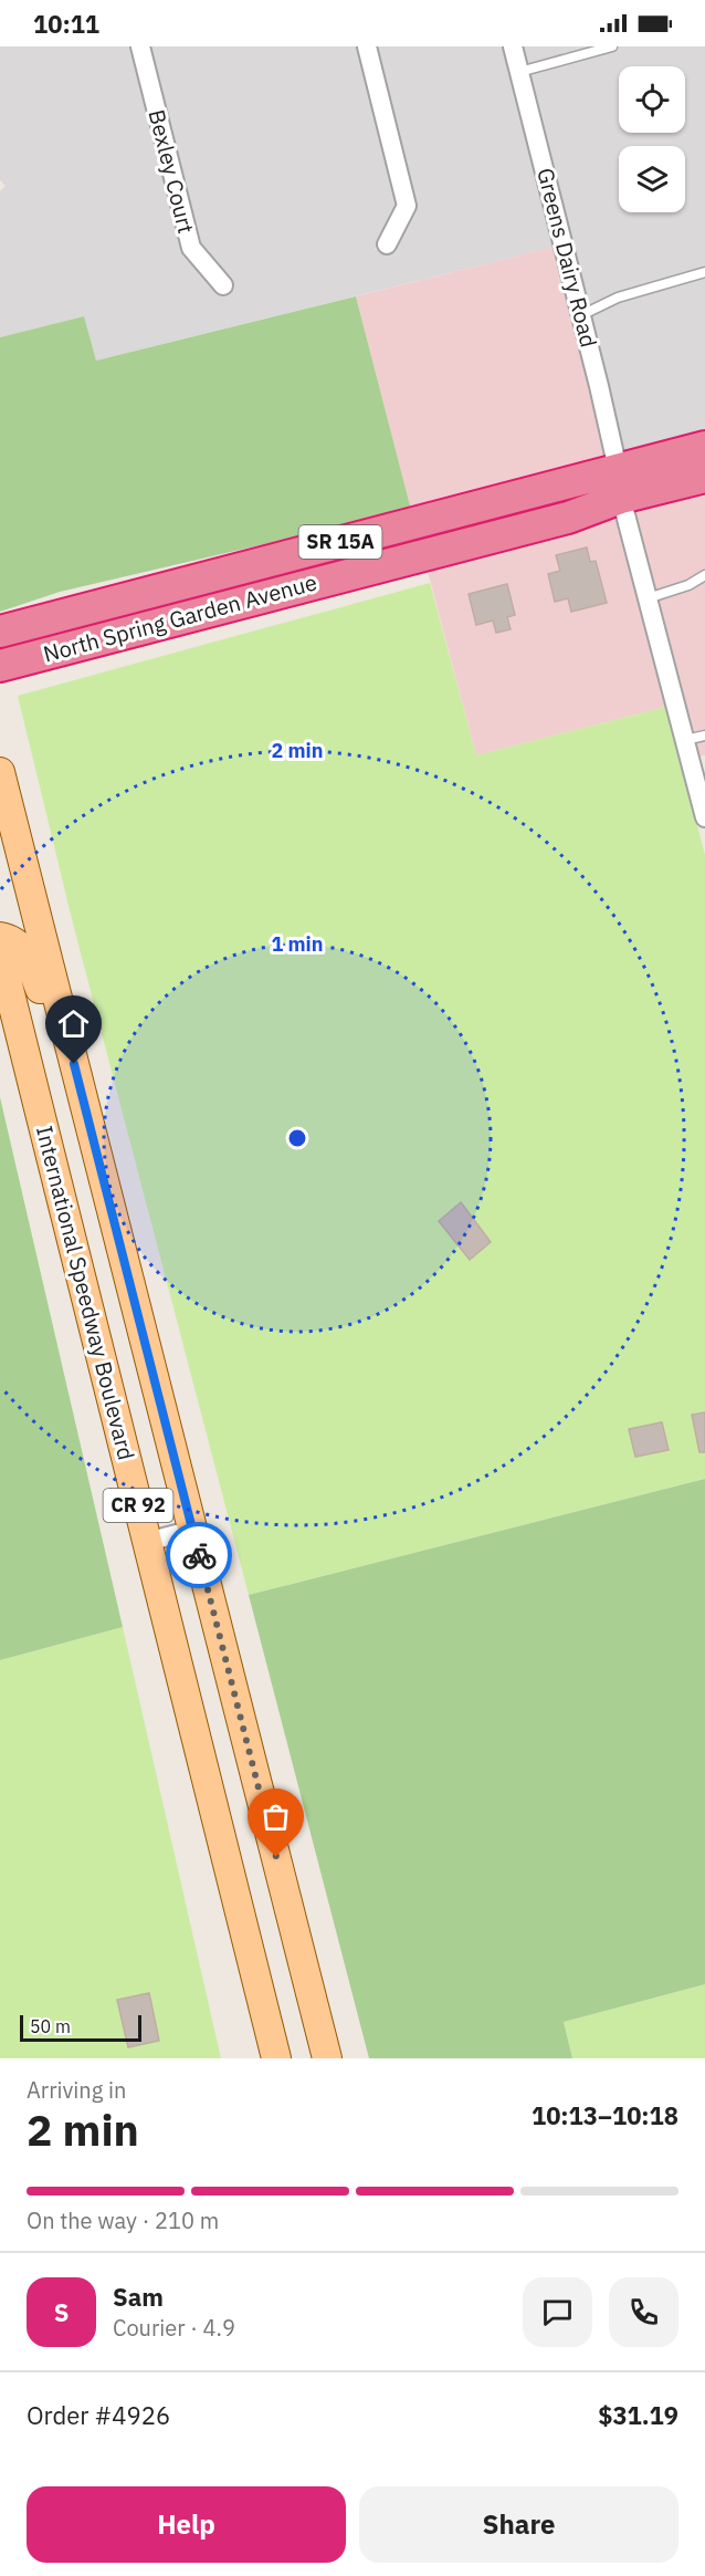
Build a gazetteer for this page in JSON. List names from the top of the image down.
{
  "streets": {
    "highway": ["SR 15A", "North Spring Garden Avenue"],
    "main road": ["International Speedway Boulevard", "CR 92"],
    "street": ["Bexley Court", "Greens Dairy Road"]
  },
  "crossings": [
    ["Greens Dairy Road", "North Spring Garden Avenue"]
  ],
  "scale_bar": "50 m",
  "page": {
    "status": "10:11",
    "scale": "50 m",
    "heading": ["2 min", "Arriving in", "10:13–10:18"],
    "panel": [
      "Sam",
      "Courier · 4.9",
      "Order #4926",
      "$31.19"
    ],
    "bar": "On the way · 210 m",
    "round": "S",
    "buttons": ["Help", "Share"]
  },
  "rings": ["2 min", "1 min"]
}
